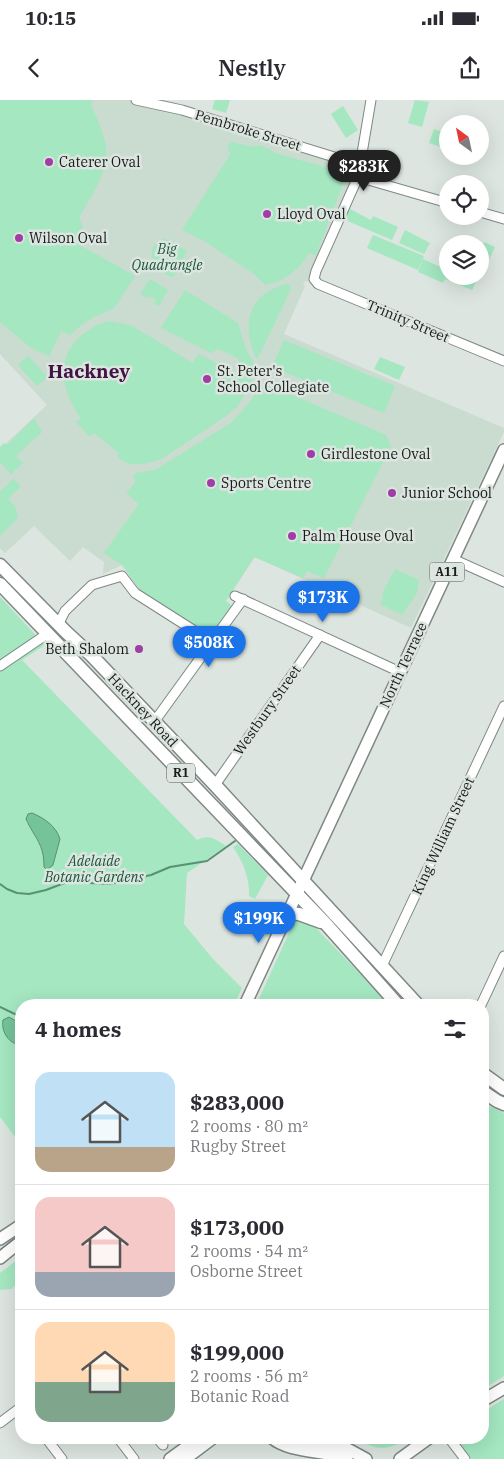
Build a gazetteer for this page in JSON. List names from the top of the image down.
{
  "streets": {
    "highway": ["Hackney Road", "R1"],
    "main road": ["A11", "North Terrace"],
    "street": [
      "Pembroke Street",
      "Trinity Street",
      "Westbury Street",
      "King William Street"
    ]
  },
  "crossings": [
    ["A11", "North Terrace"],
    ["A11", "Hackney Road"],
    ["A11", "R1"],
    ["North Terrace", "Hackney Road"],
    ["North Terrace", "R1"],
    ["Hackney Road", "Westbury Street"],
    ["Hackney Road", "R1"],
    ["R1", "King William Street"]
  ],
  "districts": ["Hackney"],
  "parks": ["Big Quadrangle", "Adelaide Botanic Gardens"],
  "places": [
    "Caterer Oval",
    "Lloyd Oval",
    "Wilson Oval",
    "St. Peter's School Collegiate",
    "Girdlestone Oval",
    "Sports Centre",
    "Junior School",
    "Palm House Oval",
    "Beth Shalom"
  ],
  "north": "top left",
  "page": {
    "status": "10:15",
    "header": "Nestly",
    "price": [
      "$283K",
      "$173K",
      "$508K",
      "$199K"
    ],
    "heading": "4 homes",
    "list": [
      {
        "name": "$283,000",
        "note": "2 rooms · 80 m² · Rugby Street"
      },
      {
        "name": "$173,000",
        "note": "2 rooms · 54 m² · Osborne Street"
      },
      {
        "name": "$199,000",
        "note": "2 rooms · 56 m² · Botanic Road"
      }
    ]
  }
}
